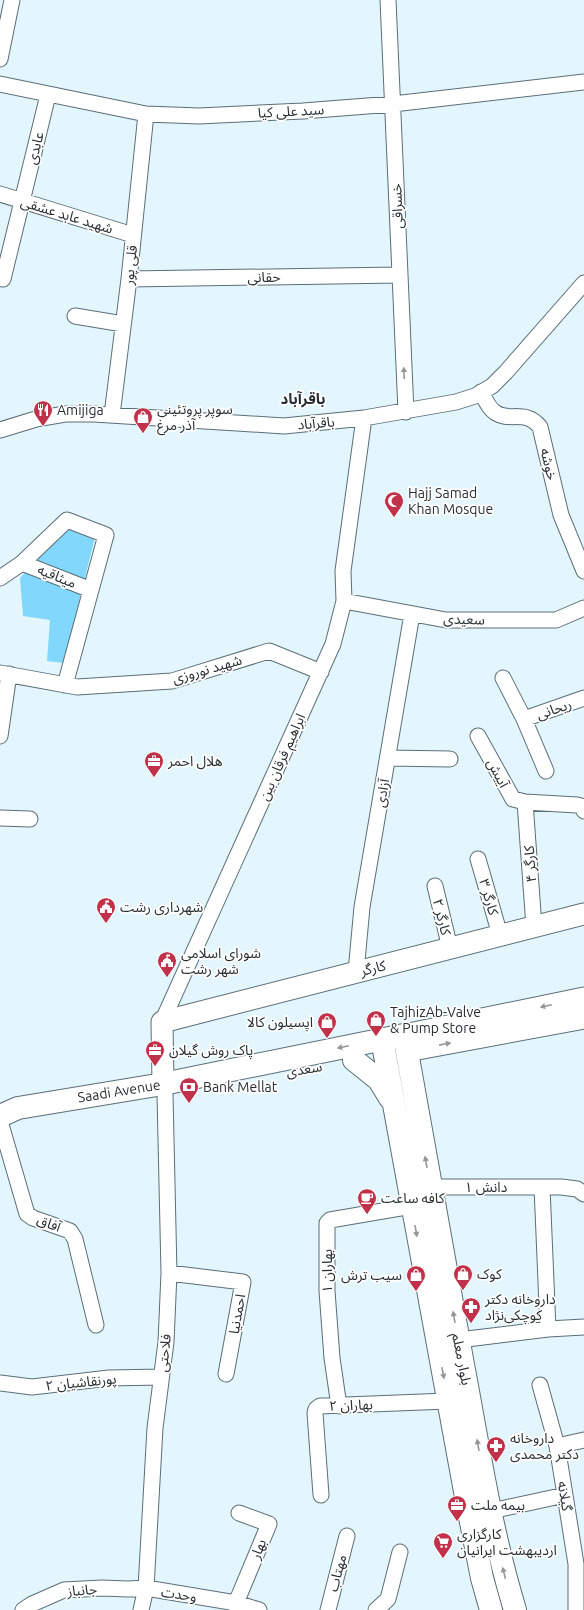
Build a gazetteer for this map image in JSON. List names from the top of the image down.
{
  "streets": {
    "main road": [
      "ابراهیم فرقان بین",
      "کارگر",
      "سعدی",
      "Saadi Avenue",
      "بلوار معلم"
    ],
    "street": [
      "سید علی کیا",
      "عابدی",
      "خسراقی",
      "شهید عابد عشقی",
      "قلی پور",
      "حقانی",
      "باقرآباد",
      "خوشه",
      "میثاقیه",
      "سعیدی",
      "شهید نوروزی",
      "ریحانی",
      "آییش",
      "آزادی",
      "کارگر ۴",
      "کارگر ۳",
      "کارگر ۲",
      "دانش ۱",
      "آفاق",
      "بهاران ۱",
      "احمدنیا",
      "فلاحتی",
      "پورنقاشیان ۲",
      "بهاران ۲",
      "گیلانه",
      "بهار",
      "مهتاب",
      "جانباز",
      "وحدت"
    ]
  },
  "crossings": [
    ["سید علی کیا", "عابدی"],
    ["سید علی کیا", "خسراقی"],
    ["سید علی کیا", "قلی پور"],
    ["عابدی", "شهید عابد عشقی"],
    ["خسراقی", "حقانی"],
    ["خسراقی", "باقرآباد"],
    ["شهید عابد عشقی", "قلی پور"],
    ["قلی پور", "حقانی"],
    ["قلی پور", "باقرآباد"],
    ["باقرآباد", "خوشه"],
    ["باقرآباد", "ابراهیم فرقان بین"],
    ["سعیدی", "ابراهیم فرقان بین"],
    ["سعیدی", "آزادی"],
    ["شهید نوروزی", "ابراهیم فرقان بین"],
    ["ابراهیم فرقان بین", "کارگر"],
    ["ابراهیم فرقان بین", "سعدی"],
    ["ابراهیم فرقان بین", "Saadi Avenue"],
    ["ابراهیم فرقان بین", "فلاحتی"],
    ["آییش", "کارگر ۴"],
    ["آزادی", "کارگر"],
    ["کارگر ۴", "کارگر"],
    ["کارگر ۳", "کارگر"],
    ["کارگر ۲", "کارگر"],
    ["سعدی", "Saadi Avenue"],
    ["سعدی", "فلاحتی"],
    ["سعدی", "بلوار معلم"],
    ["Saadi Avenue", "فلاحتی"],
    ["Saadi Avenue", "بلوار معلم"],
    ["دانش ۱", "بلوار معلم"],
    ["بهاران ۱", "بلوار معلم"],
    ["بهاران ۱", "بهاران ۲"],
    ["احمدنیا", "فلاحتی"],
    ["فلاحتی", "پورنقاشیان ۲"],
    ["فلاحتی", "جانباز"],
    ["فلاحتی", "وحدت"],
    ["بلوار معلم", "بهاران ۲"],
    ["بهار", "وحدت"],
    ["جانباز", "وحدت"]
  ],
  "one_way": ["Saadi Avenue"],
  "districts": ["باقرآباد"],
  "places": {
    "restaurant": ["Amijiga"],
    "shop": [
      "سوپر پروتئینی آذر مرغ",
      "TajhizAb-Valve & Pump Store",
      "اپسیلون کالا",
      "کوک",
      "سیب ترش"
    ],
    "mosque": ["Hajj Samad Khan Mosque"],
    "office": ["هلال احمر", "پاک روش گیلان", "بیمه ملت"],
    "public building": ["شهرداری رشت", "شورای اسلامی شهر رشت"],
    "bank": ["Bank Mellat"],
    "cafe": ["کافه ساعت"],
    "pharmacy": ["داروخانه دکتر کوچکی‌نژاد", "داروخانه دکتر محمدی"],
    "supermarket": ["کارگزاری اردیبهشت ایرانیان"]
  }
}
